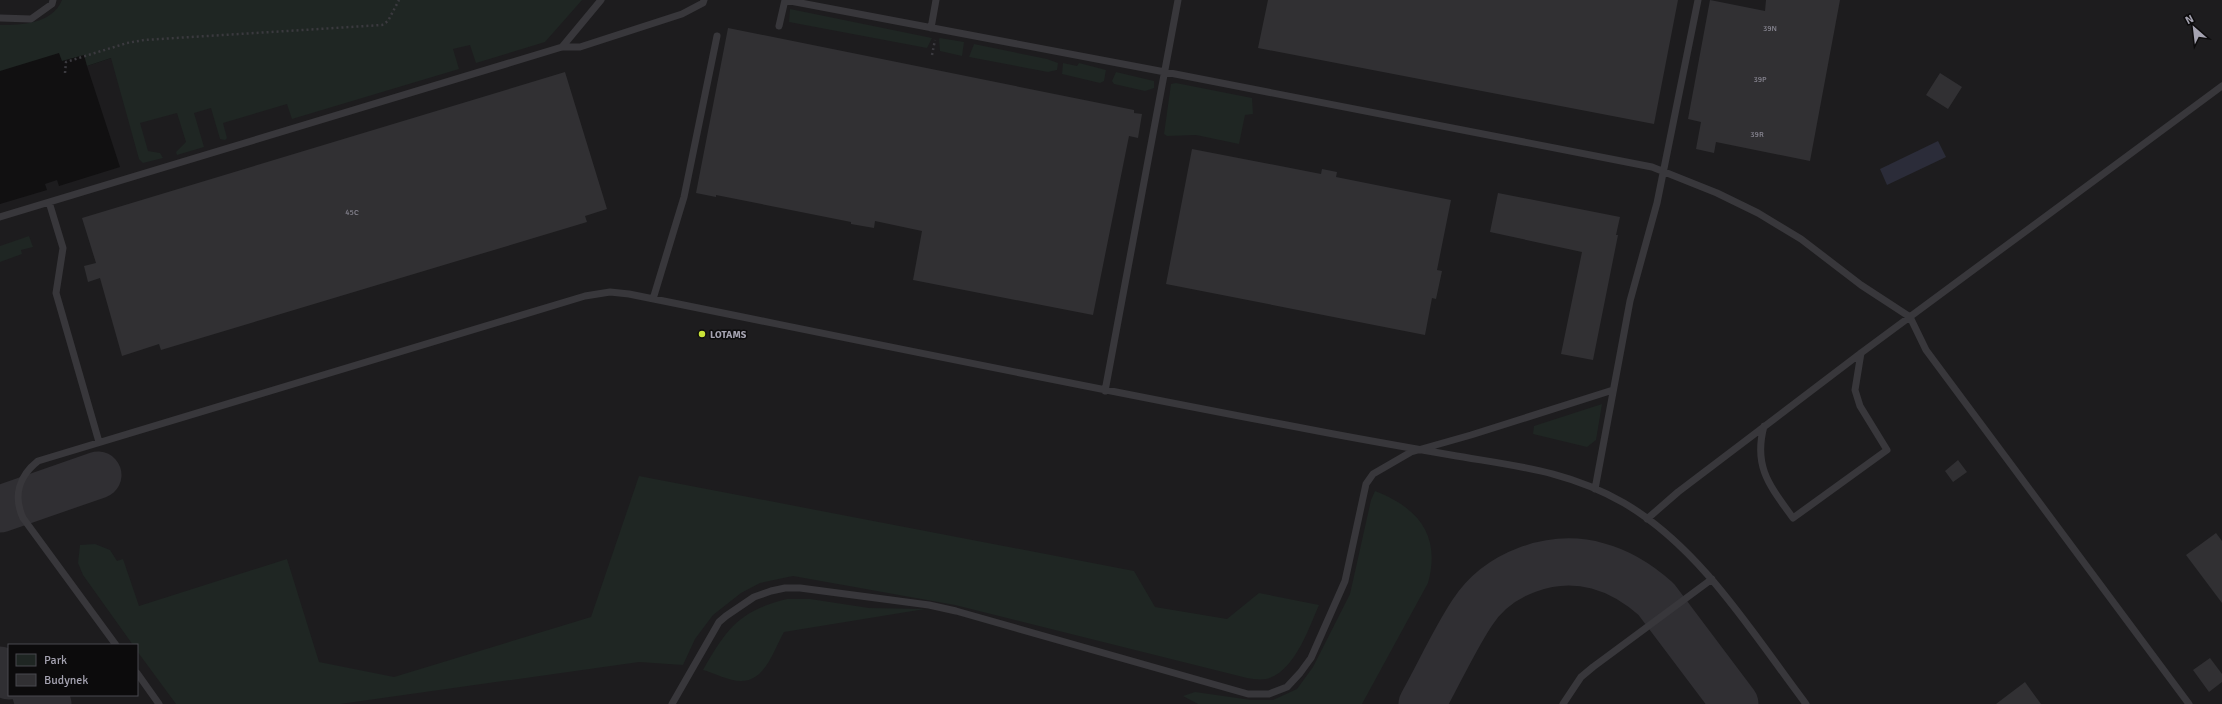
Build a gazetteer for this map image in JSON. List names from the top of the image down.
{
  "places": ["LOTAMS"],
  "house_numbers": [
    "39N",
    "39P",
    "39R",
    "45C"
  ],
  "legend": ["Park", "Budynek"],
  "north": "top left"
}
